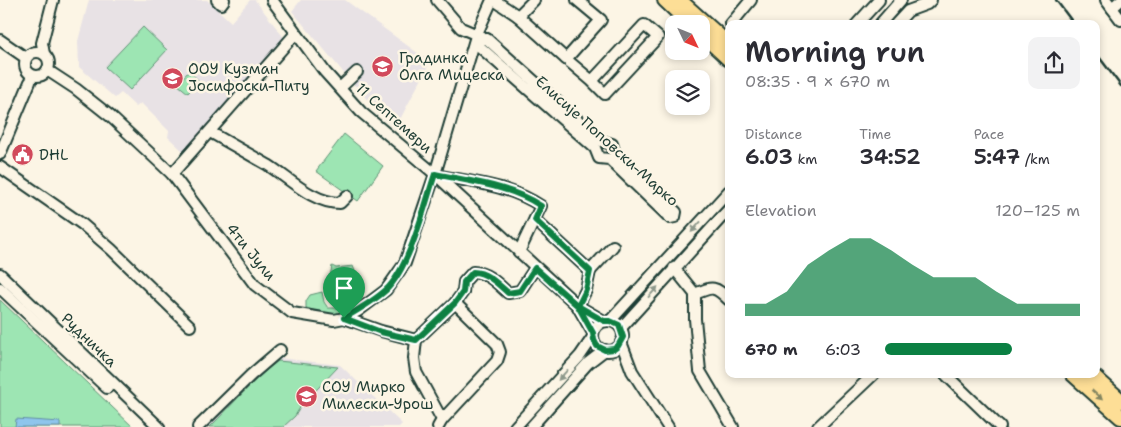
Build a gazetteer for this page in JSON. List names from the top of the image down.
{
  "streets": {
    "street": [
      "11 Септември",
      "Елисије Поповски-Марко",
      "4ти Јули",
      "Рудничка"
    ]
  },
  "places": {
    "school or university": ["Градинка Олга Мицеска", "ООУ Кузман Јосифоски-Питу", "СОУ Мирко Милески-Урош"],
    "public building": ["DHL"]
  },
  "north": "bottom right",
  "page": {
    "heading": ["Morning run", "08:35 · 9 × 670 m"],
    "stats": [
      ["Distance", "6.03 km"],
      ["Time", "34:52"],
      ["Pace", "5:47 /km"]
    ],
    "chart": ["Elevation", "120–125 m"],
    "list": [
      {
        "name": "670 m",
        "note": "6:03"
      }
    ]
  }
}
